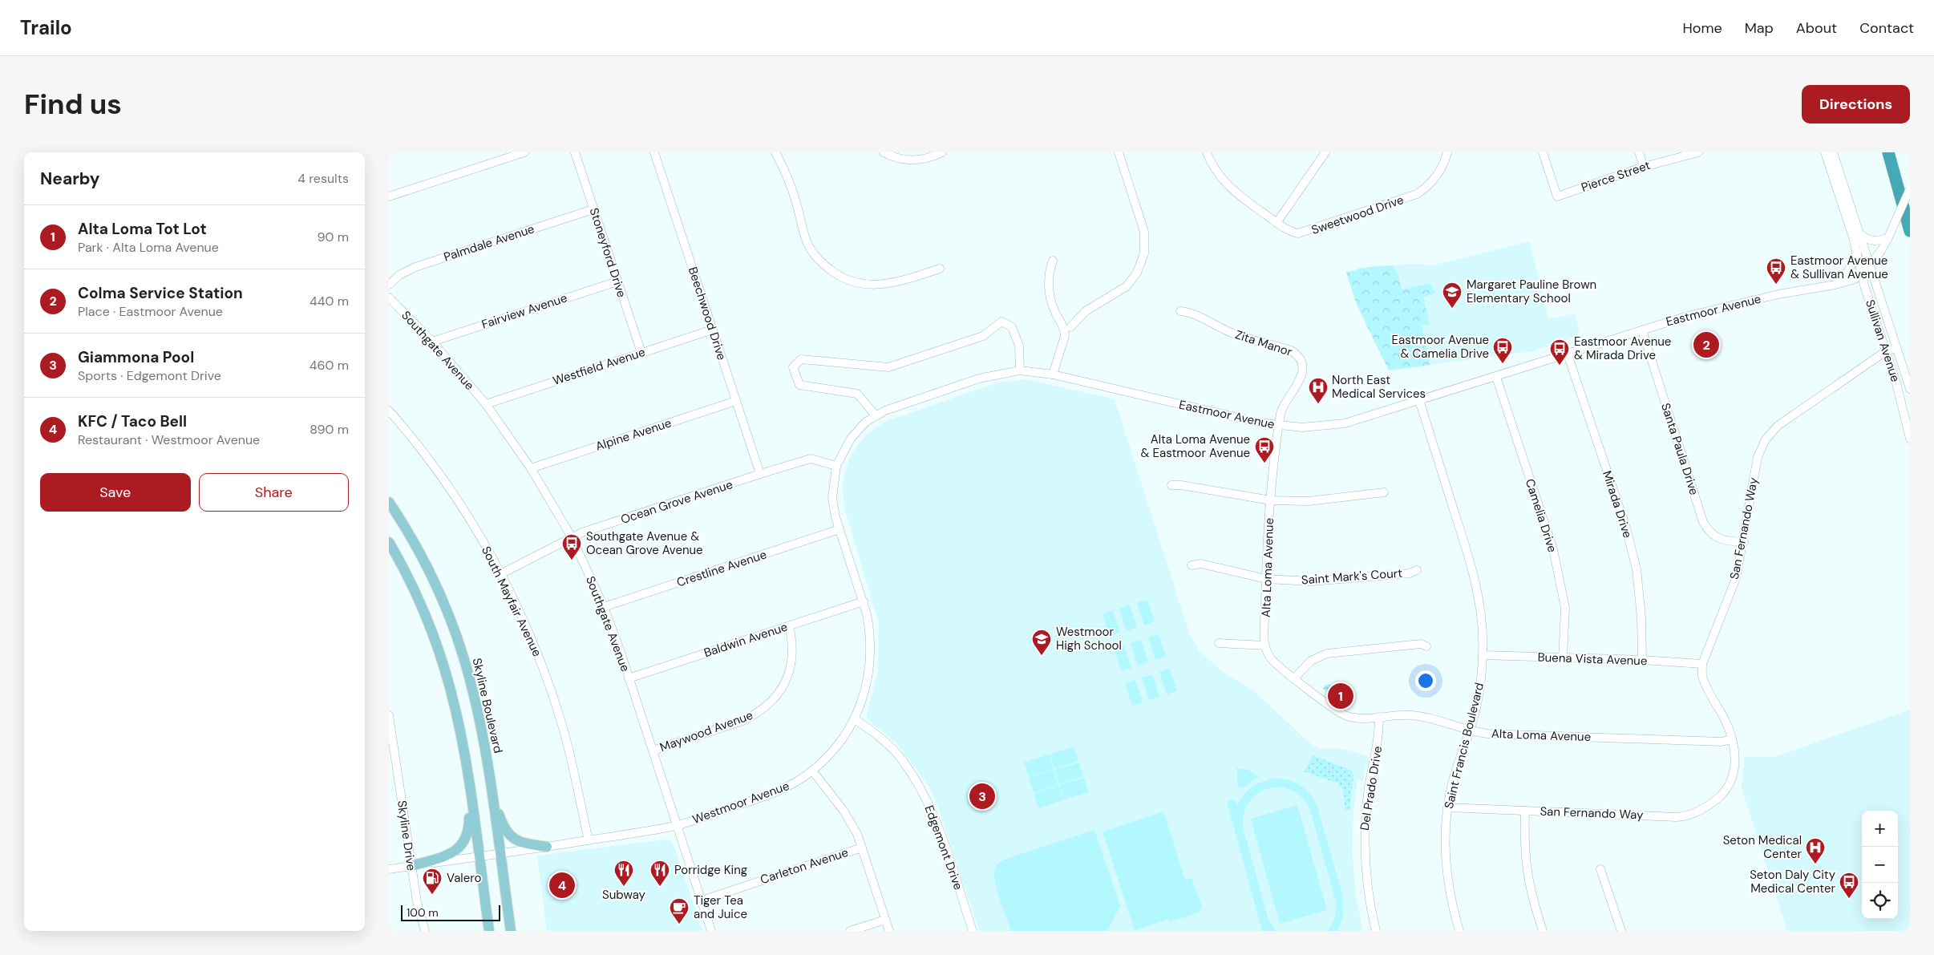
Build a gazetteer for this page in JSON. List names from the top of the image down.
{
  "streets": {
    "main road": ["Skyline Boulevard"],
    "street": [
      "Pierce Street",
      "Sweetwood Drive",
      "Palmdale Avenue",
      "Stoneyford Drive",
      "Eastmoor Avenue",
      "Fairview Avenue",
      "Beechwood Drive",
      "Sullivan Avenue",
      "Zita Manor",
      "Southgate Avenue",
      "Westfield Avenue",
      "Alpine Avenue",
      "Santa Paula Drive",
      "Ocean Grove Avenue",
      "Mirada Drive",
      "Camelia Drive",
      "San Fernando Way",
      "Alta Loma Avenue",
      "Crestline Avenue",
      "Saint Mark's Court",
      "South Mayfair Avenue",
      "Baldwin Avenue",
      "Buena Vista Avenue",
      "Maywood Avenue",
      "Saint Francis Boulevard",
      "Del Prado Drive",
      "Westmoor Avenue",
      "Skyline Drive",
      "Edgemont Drive",
      "Carleton Avenue"
    ]
  },
  "crossings": [
    ["Palmdale Avenue", "Stoneyford Drive"],
    ["Stoneyford Drive", "Fairview Avenue"],
    ["Stoneyford Drive", "Westfield Avenue"],
    ["Eastmoor Avenue", "Sullivan Avenue"],
    ["Eastmoor Avenue", "Zita Manor"],
    ["Eastmoor Avenue", "Santa Paula Drive"],
    ["Eastmoor Avenue", "Ocean Grove Avenue"],
    ["Eastmoor Avenue", "Mirada Drive"],
    ["Eastmoor Avenue", "Camelia Drive"],
    ["Eastmoor Avenue", "Alta Loma Avenue"],
    ["Eastmoor Avenue", "Saint Francis Boulevard"],
    ["Eastmoor Avenue", "Westmoor Avenue"],
    ["Fairview Avenue", "Southgate Avenue"],
    ["Beechwood Drive", "Westfield Avenue"],
    ["Beechwood Drive", "Alpine Avenue"],
    ["Beechwood Drive", "Ocean Grove Avenue"],
    ["Sullivan Avenue", "San Fernando Way"],
    ["Zita Manor", "Alta Loma Avenue"],
    ["Southgate Avenue", "Westfield Avenue"],
    ["Southgate Avenue", "Alpine Avenue"],
    ["Southgate Avenue", "Ocean Grove Avenue"],
    ["Southgate Avenue", "Crestline Avenue"],
    ["Southgate Avenue", "Baldwin Avenue"],
    ["Southgate Avenue", "Maywood Avenue"],
    ["Southgate Avenue", "Westmoor Avenue"],
    ["Southgate Avenue", "Carleton Avenue"],
    ["Santa Paula Drive", "San Fernando Way"],
    ["Ocean Grove Avenue", "South Mayfair Avenue"],
    ["Ocean Grove Avenue", "Westmoor Avenue"],
    ["Mirada Drive", "Buena Vista Avenue"],
    ["Camelia Drive", "Buena Vista Avenue"],
    ["San Fernando Way", "Alta Loma Avenue"],
    ["San Fernando Way", "Buena Vista Avenue"],
    ["San Fernando Way", "Saint Francis Boulevard"],
    ["Alta Loma Avenue", "Saint Mark's Court"],
    ["Alta Loma Avenue", "Saint Francis Boulevard"],
    ["Alta Loma Avenue", "Del Prado Drive"],
    ["Crestline Avenue", "Westmoor Avenue"],
    ["South Mayfair Avenue", "Westmoor Avenue"],
    ["Baldwin Avenue", "Maywood Avenue"],
    ["Baldwin Avenue", "Westmoor Avenue"],
    ["Buena Vista Avenue", "Saint Francis Boulevard"],
    ["Skyline Boulevard", "Westmoor Avenue"],
    ["Westmoor Avenue", "Skyline Drive"],
    ["Westmoor Avenue", "Edgemont Drive"]
  ],
  "places": {
    "bus stop": [
      "Eastmoor Avenue & Sullivan Avenue",
      "Eastmoor Avenue & Camelia Drive",
      "Eastmoor Avenue & Mirada Drive",
      "Alta Loma Avenue & Eastmoor Avenue",
      "Southgate Avenue & Ocean Grove Avenue",
      "Seton Daly City Medical Center"
    ],
    "school or university": ["Margaret Pauline Brown Elementary School", "Westmoor High School"],
    "hospital": ["North East Medical Services", "Seton Medical Center"],
    "restaurant": ["Subway", "Porridge King"],
    "fuel station": ["Valero"],
    "cafe": ["Tiger Tea and Juice"]
  },
  "scale_bar": "100 m",
  "page": {
    "header": "Trailo",
    "nav": [
      "Home",
      "Map",
      "About",
      "Contact"
    ],
    "buttons": [
      "Directions",
      ["Save", "Share"]
    ],
    "title": "Find us",
    "heading": ["Nearby", "4 results"],
    "list": [
      {
        "mark": "1",
        "name": "Alta Loma Tot Lot",
        "note": "Park · Alta Loma Avenue",
        "value": "90 m"
      },
      {
        "mark": "2",
        "name": "Colma Service Station",
        "note": "Place · Eastmoor Avenue",
        "value": "440 m"
      },
      {
        "mark": "3",
        "name": "Giammona Pool",
        "note": "Sports · Edgemont Drive",
        "value": "460 m"
      },
      {
        "mark": "4",
        "name": "KFC / Taco Bell",
        "note": "Restaurant · Westmoor Avenue",
        "value": "890 m"
      }
    ],
    "pins": [
      "2",
      "1",
      "3",
      "4"
    ],
    "map_buttons": ["+", "−"],
    "scale": "100 m"
  }
}
